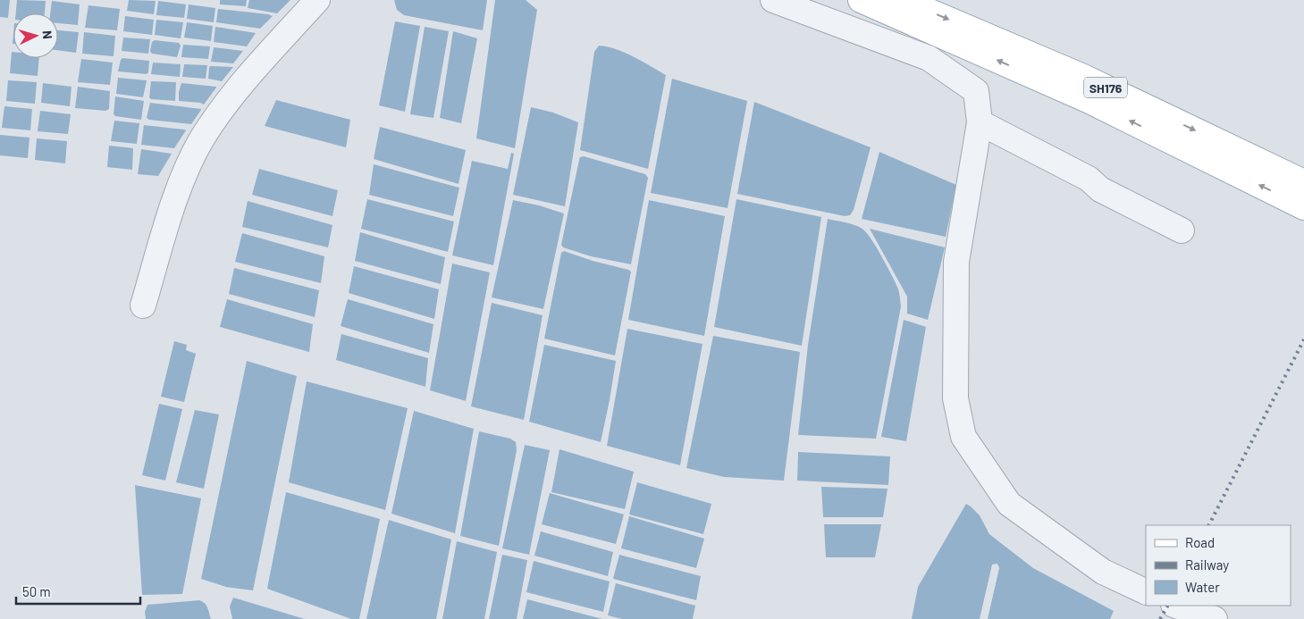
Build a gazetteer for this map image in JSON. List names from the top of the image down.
{
  "streets": {
    "main road": ["SH176"]
  },
  "legend": ["Road", "Railway", "Water"],
  "scale_bar": "50 m",
  "north": "right"
}
